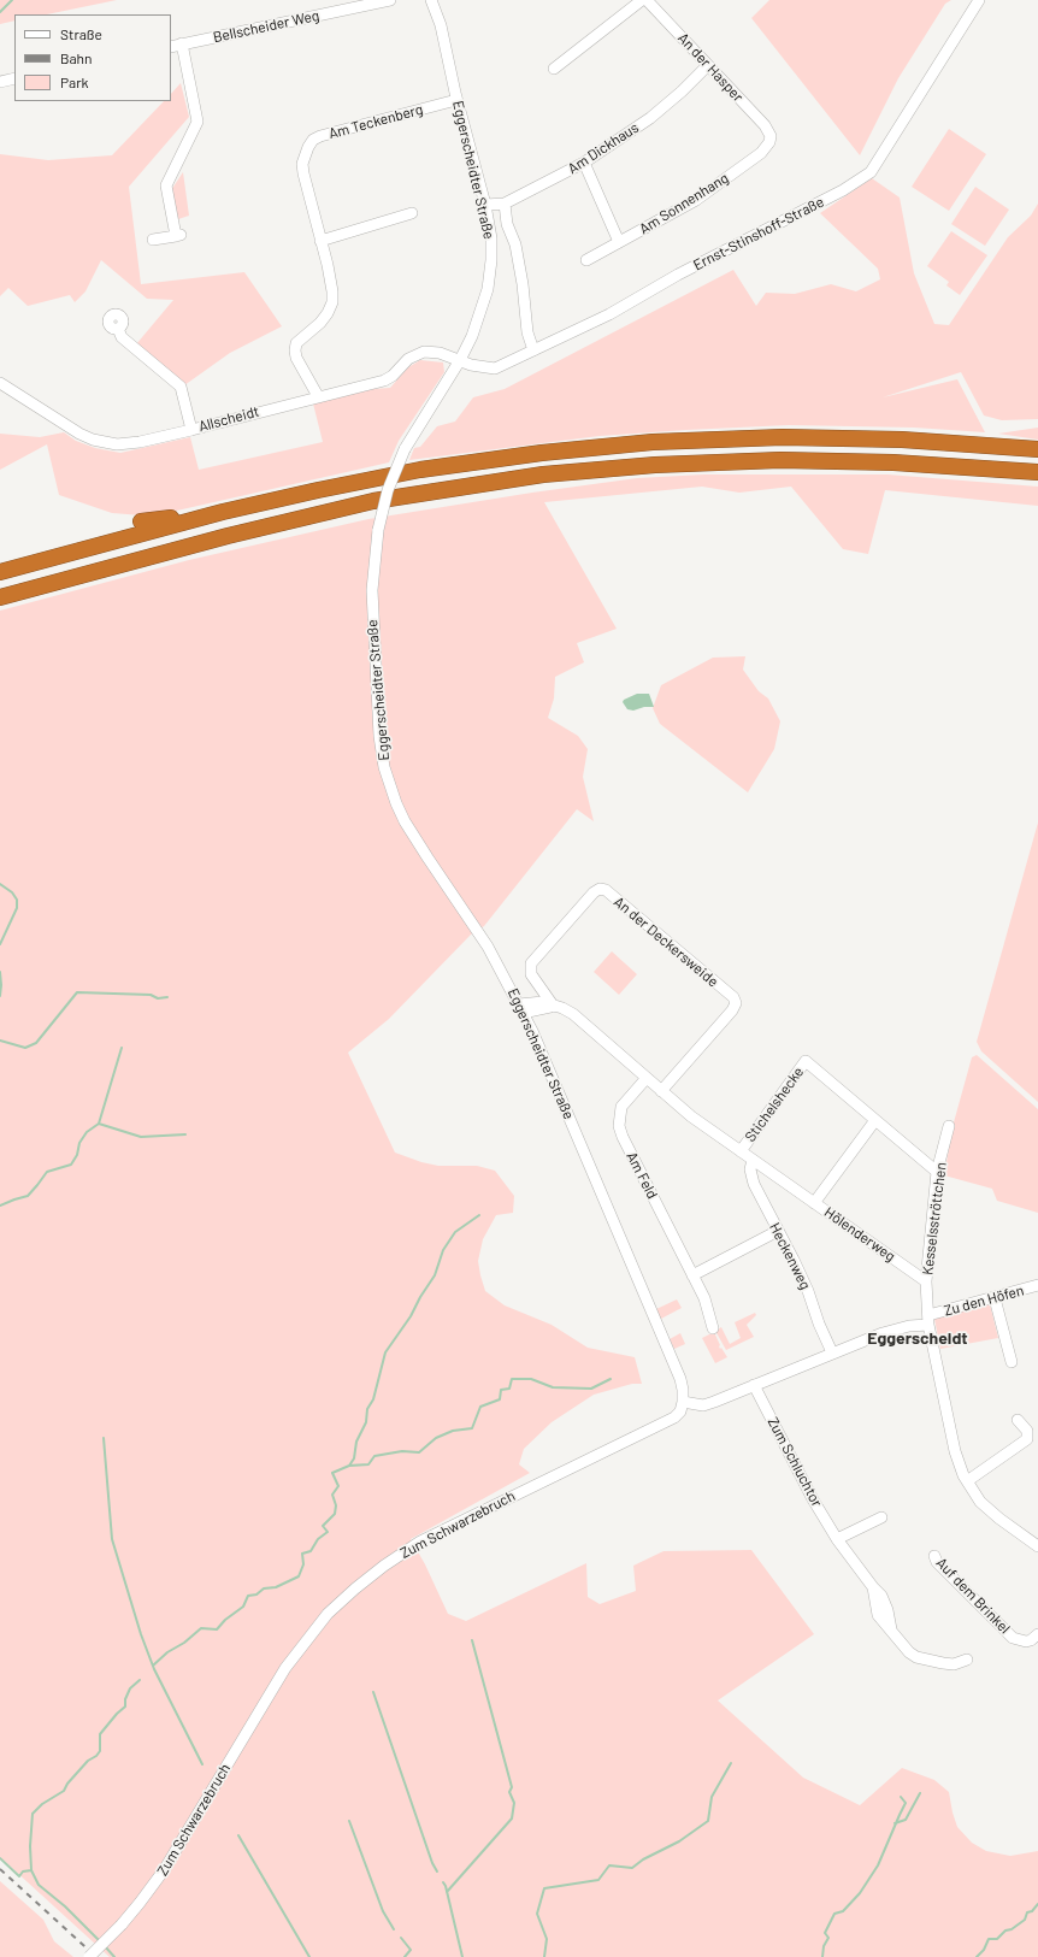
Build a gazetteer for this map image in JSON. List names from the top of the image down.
{
  "streets": {
    "street": [
      "Bellscheider Weg",
      "An der Hasper",
      "Am Teckenberg",
      "Am Dickhaus",
      "Eggerscheidter Straße",
      "Am Sonnenhang",
      "Ernst-Stinshoff-Straße",
      "Allscheidt",
      "An der Deckersweide",
      "Stichelshecke",
      "Am Feld",
      "Kesselsströttchen",
      "Hölenderweg",
      "Heckenweg",
      "Zu den Höfen",
      "Zum Schluchtor",
      "Zum Schwarzebruch",
      "Auf dem Brinkel"
    ]
  },
  "crossings": [
    ["An der Hasper", "Am Dickhaus"],
    ["An der Hasper", "Am Sonnenhang"],
    ["Am Teckenberg", "Eggerscheidter Straße"],
    ["Am Teckenberg", "Allscheidt"],
    ["Am Dickhaus", "Eggerscheidter Straße"],
    ["Eggerscheidter Straße", "Ernst-Stinshoff-Straße"],
    ["Eggerscheidter Straße", "Allscheidt"],
    ["Eggerscheidter Straße", "Hölenderweg"],
    ["Eggerscheidter Straße", "Zum Schwarzebruch"],
    ["Ernst-Stinshoff-Straße", "Allscheidt"],
    ["An der Deckersweide", "Hölenderweg"],
    ["Stichelshecke", "Kesselsströttchen"],
    ["Stichelshecke", "Hölenderweg"],
    ["Am Feld", "Hölenderweg"],
    ["Kesselsströttchen", "Hölenderweg"],
    ["Hölenderweg", "Heckenweg"]
  ],
  "districts": ["Eggerscheidt"],
  "legend": ["Straße", "Bahn", "Park"]
}
